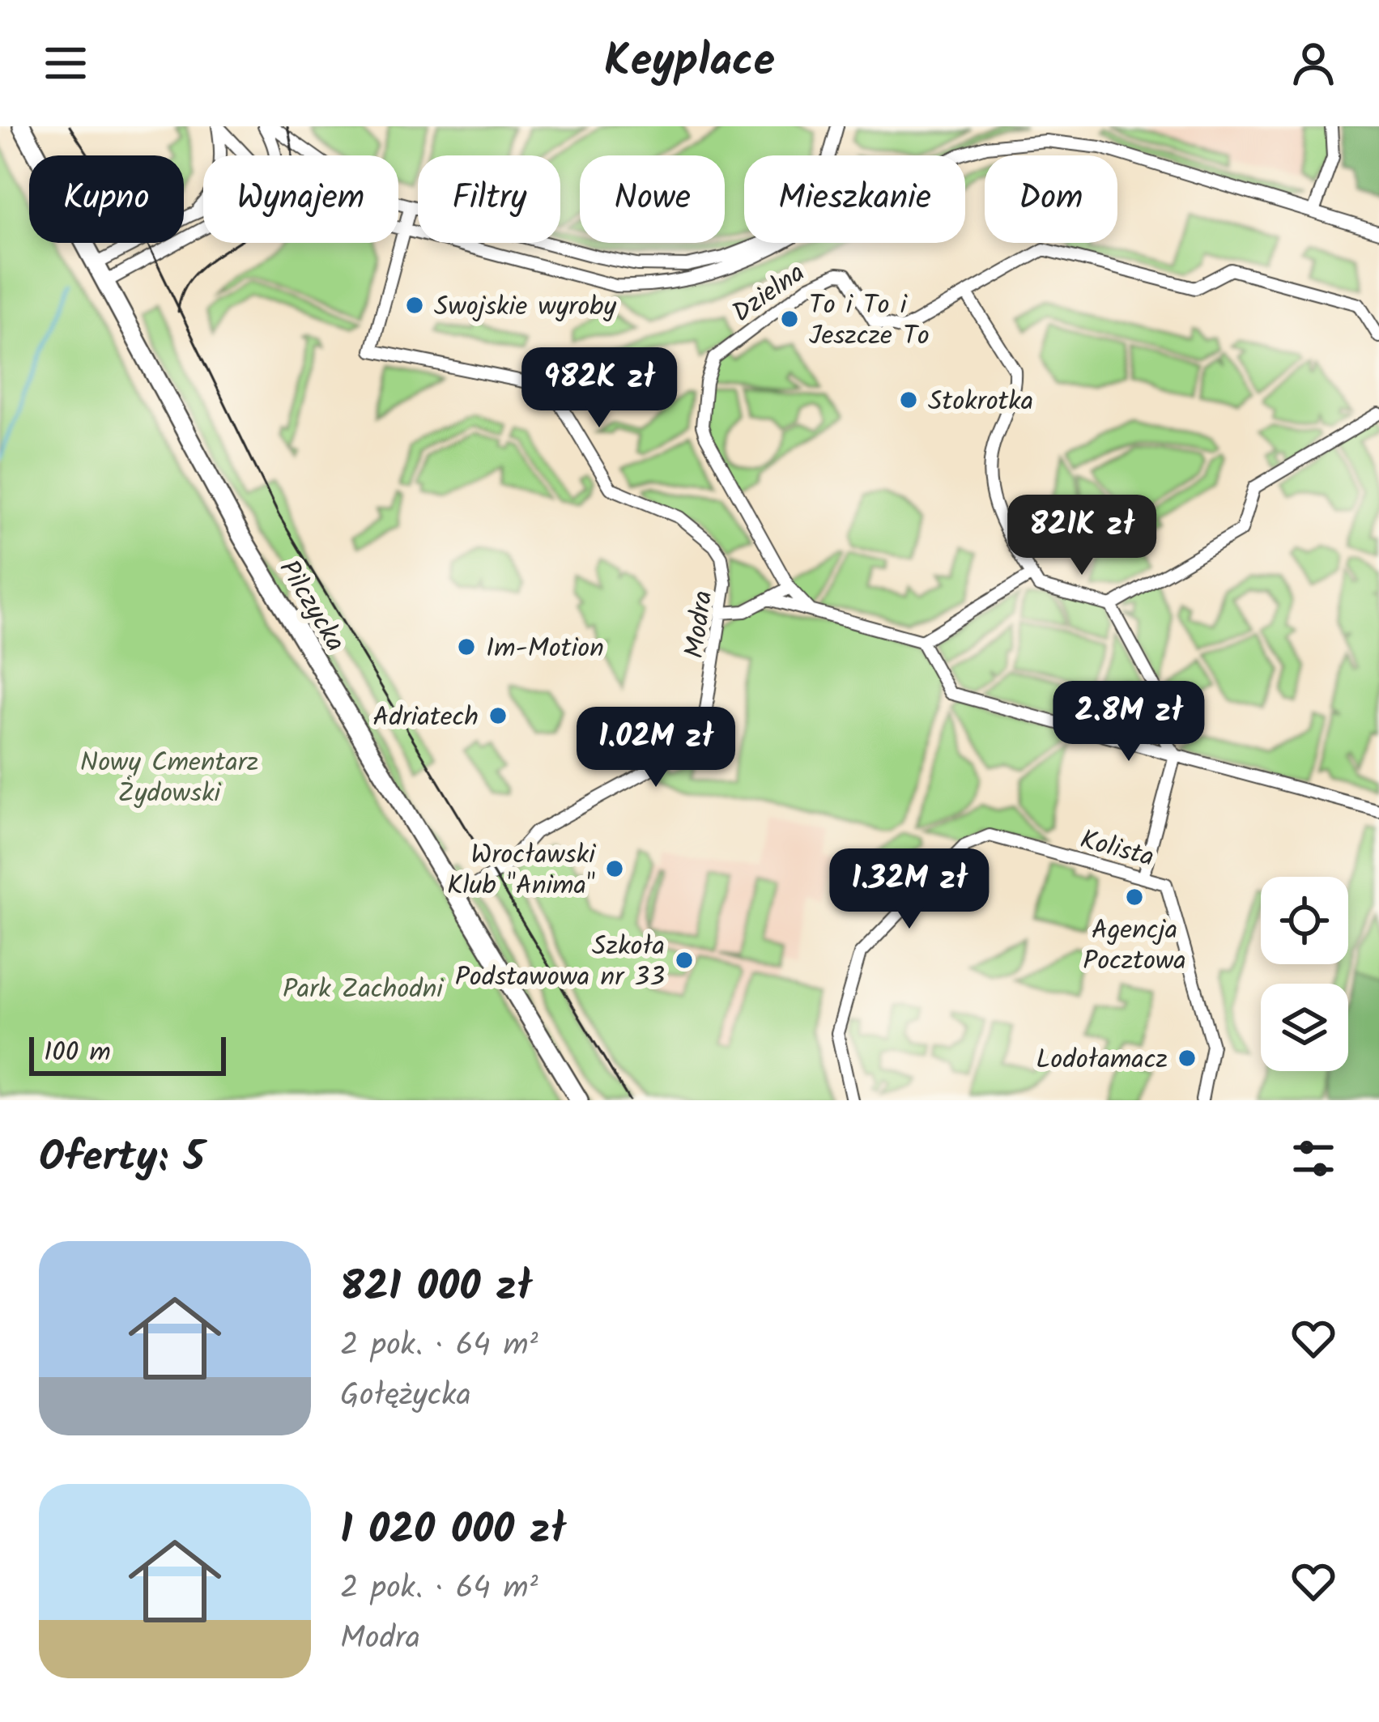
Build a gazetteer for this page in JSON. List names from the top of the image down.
{
  "streets": {
    "street": [
      "Dzielna",
      "Pilczycka",
      "Modra",
      "Kolista"
    ]
  },
  "parks": ["Nowy Cmentarz Żydowski", "Park Zachodni"],
  "places": [
    "Swojskie wyroby",
    "To i To i Jeszcze To",
    "Stokrotka",
    "Im-Motion",
    "Adriatech",
    "Wrocławski Klub \"Anima\"",
    "Agencja Pocztowa",
    "Szkoła Podstawowa nr 33",
    "Lodołamacz"
  ],
  "scale_bar": "100 m",
  "page": {
    "header": "Keyplace",
    "chip": [
      "Kupno",
      "Wynajem",
      "Filtry",
      "Nowe",
      "Mieszkanie",
      "Dom"
    ],
    "price": [
      "982K zł",
      "821K zł",
      "2.8M zł",
      "1.02M zł",
      "1.32M zł"
    ],
    "scale": "100 m",
    "heading": "Oferty: 5",
    "list": [
      {
        "name": "821 000 zł",
        "note": "2 pok. · 64 m² · Gołężycka"
      },
      {
        "name": "1 020 000 zł",
        "note": "2 pok. · 64 m² · Modra"
      }
    ]
  }
}
